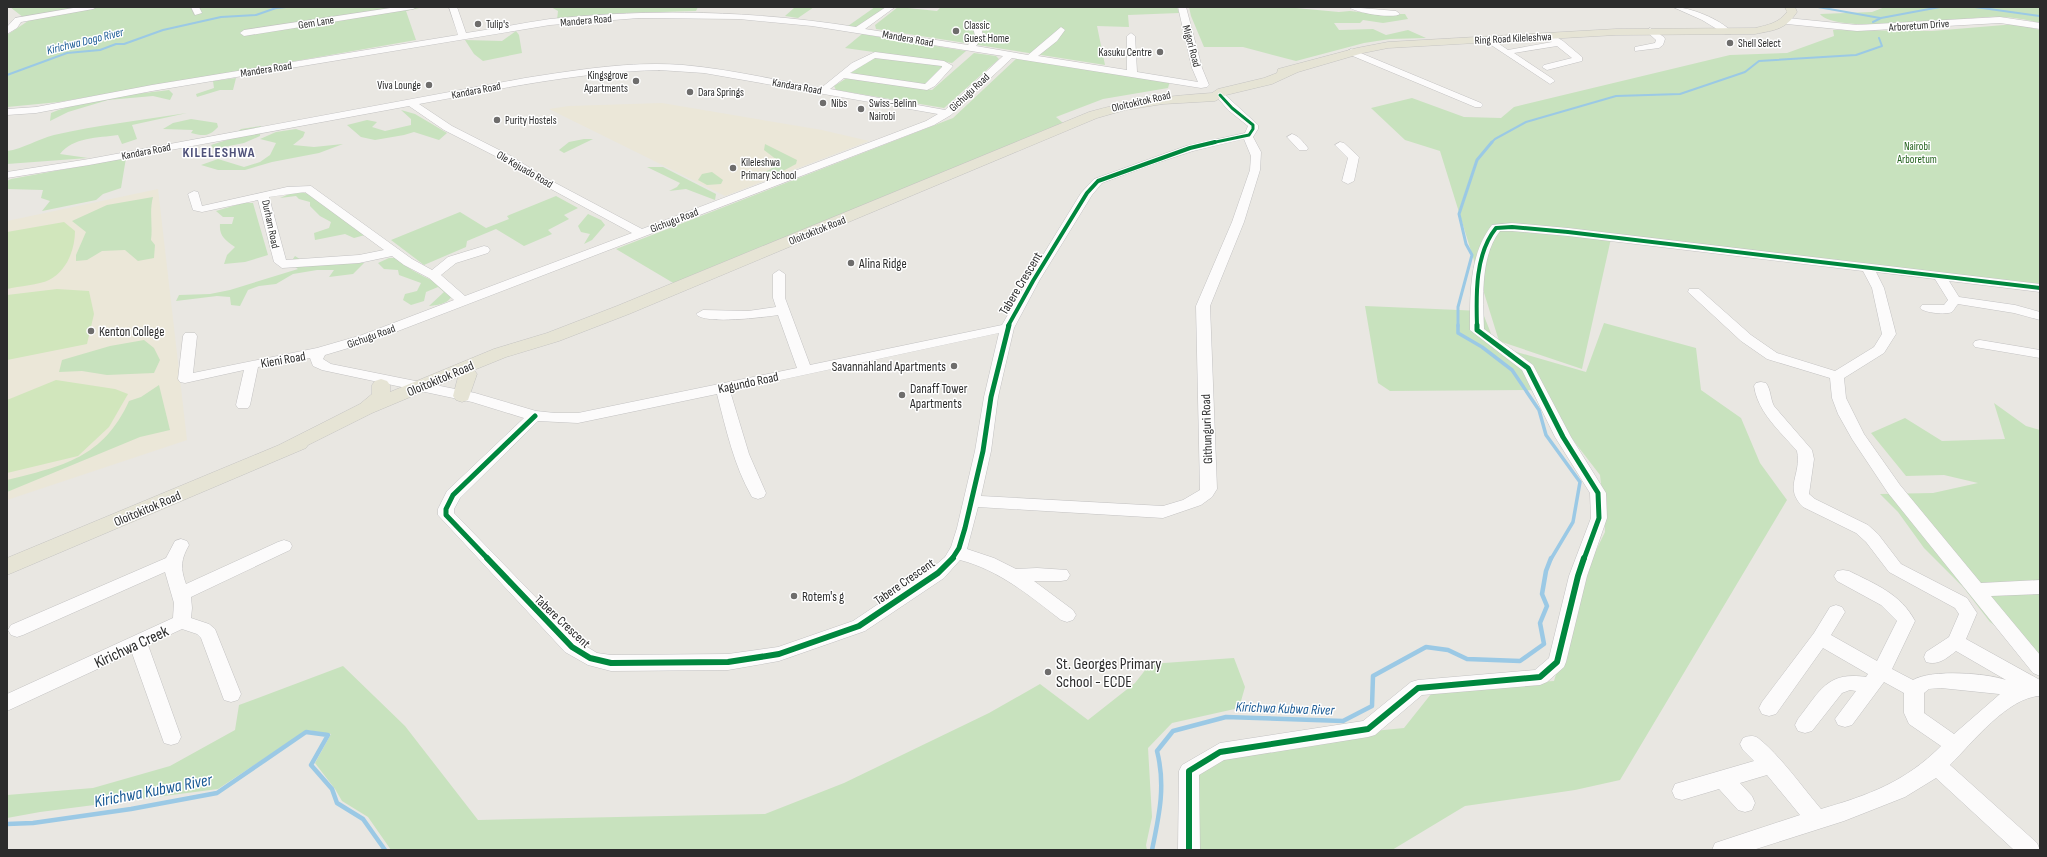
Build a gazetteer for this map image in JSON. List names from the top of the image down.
{
  "streets": {
    "main road": ["Ring Road Kileleshwa", "Oloitokitok Road"],
    "street": [
      "Mandera Road",
      "Gem Lane",
      "Arboretum Drive",
      "Migori Road",
      "Kandara Road",
      "Gichugu Road",
      "Ole Kejuado Road",
      "Durham Road",
      "Tabere Crescent",
      "Kieni Road",
      "Kagundo Road",
      "Githunguri Road",
      "Kirichwa Creek"
    ]
  },
  "crossings": [
    ["Mandera Road", "Ring Road Kileleshwa"],
    ["Mandera Road", "Migori Road"],
    ["Mandera Road", "Gichugu Road"],
    ["Mandera Road", "Oloitokitok Road"],
    ["Arboretum Drive", "Ring Road Kileleshwa"],
    ["Ring Road Kileleshwa", "Migori Road"],
    ["Ring Road Kileleshwa", "Oloitokitok Road"],
    ["Migori Road", "Oloitokitok Road"],
    ["Kandara Road", "Gichugu Road"],
    ["Kandara Road", "Ole Kejuado Road"],
    ["Gichugu Road", "Ole Kejuado Road"],
    ["Gichugu Road", "Durham Road"],
    ["Gichugu Road", "Kieni Road"],
    ["Oloitokitok Road", "Kieni Road"],
    ["Oloitokitok Road", "Kagundo Road"],
    ["Tabere Crescent", "Kagundo Road"],
    ["Tabere Crescent", "Githunguri Road"],
    ["Kieni Road", "Kagundo Road"]
  ],
  "districts": ["KILELESHWA"],
  "water": ["Kirichwa Dogo River", "Kirichwa Kubwa River"],
  "parks": ["Nairobi Arboretum"],
  "places": [
    "Tulip's",
    "Classic Guest Home",
    "Shell Select",
    "Kasuku Centre",
    "Kingsgrove Apartments",
    "Viva Lounge",
    "Dara Springs",
    "Nibs",
    "Swiss-Belinn Nairobi",
    "Purity Hostels",
    "Kileleshwa Primary School",
    "Alina Ridge",
    "Kenton College",
    "Savannahland Apartments",
    "Danaff Tower Apartments",
    "Rotem's g",
    "St. Georges Primary School - ECDE"
  ]
}
